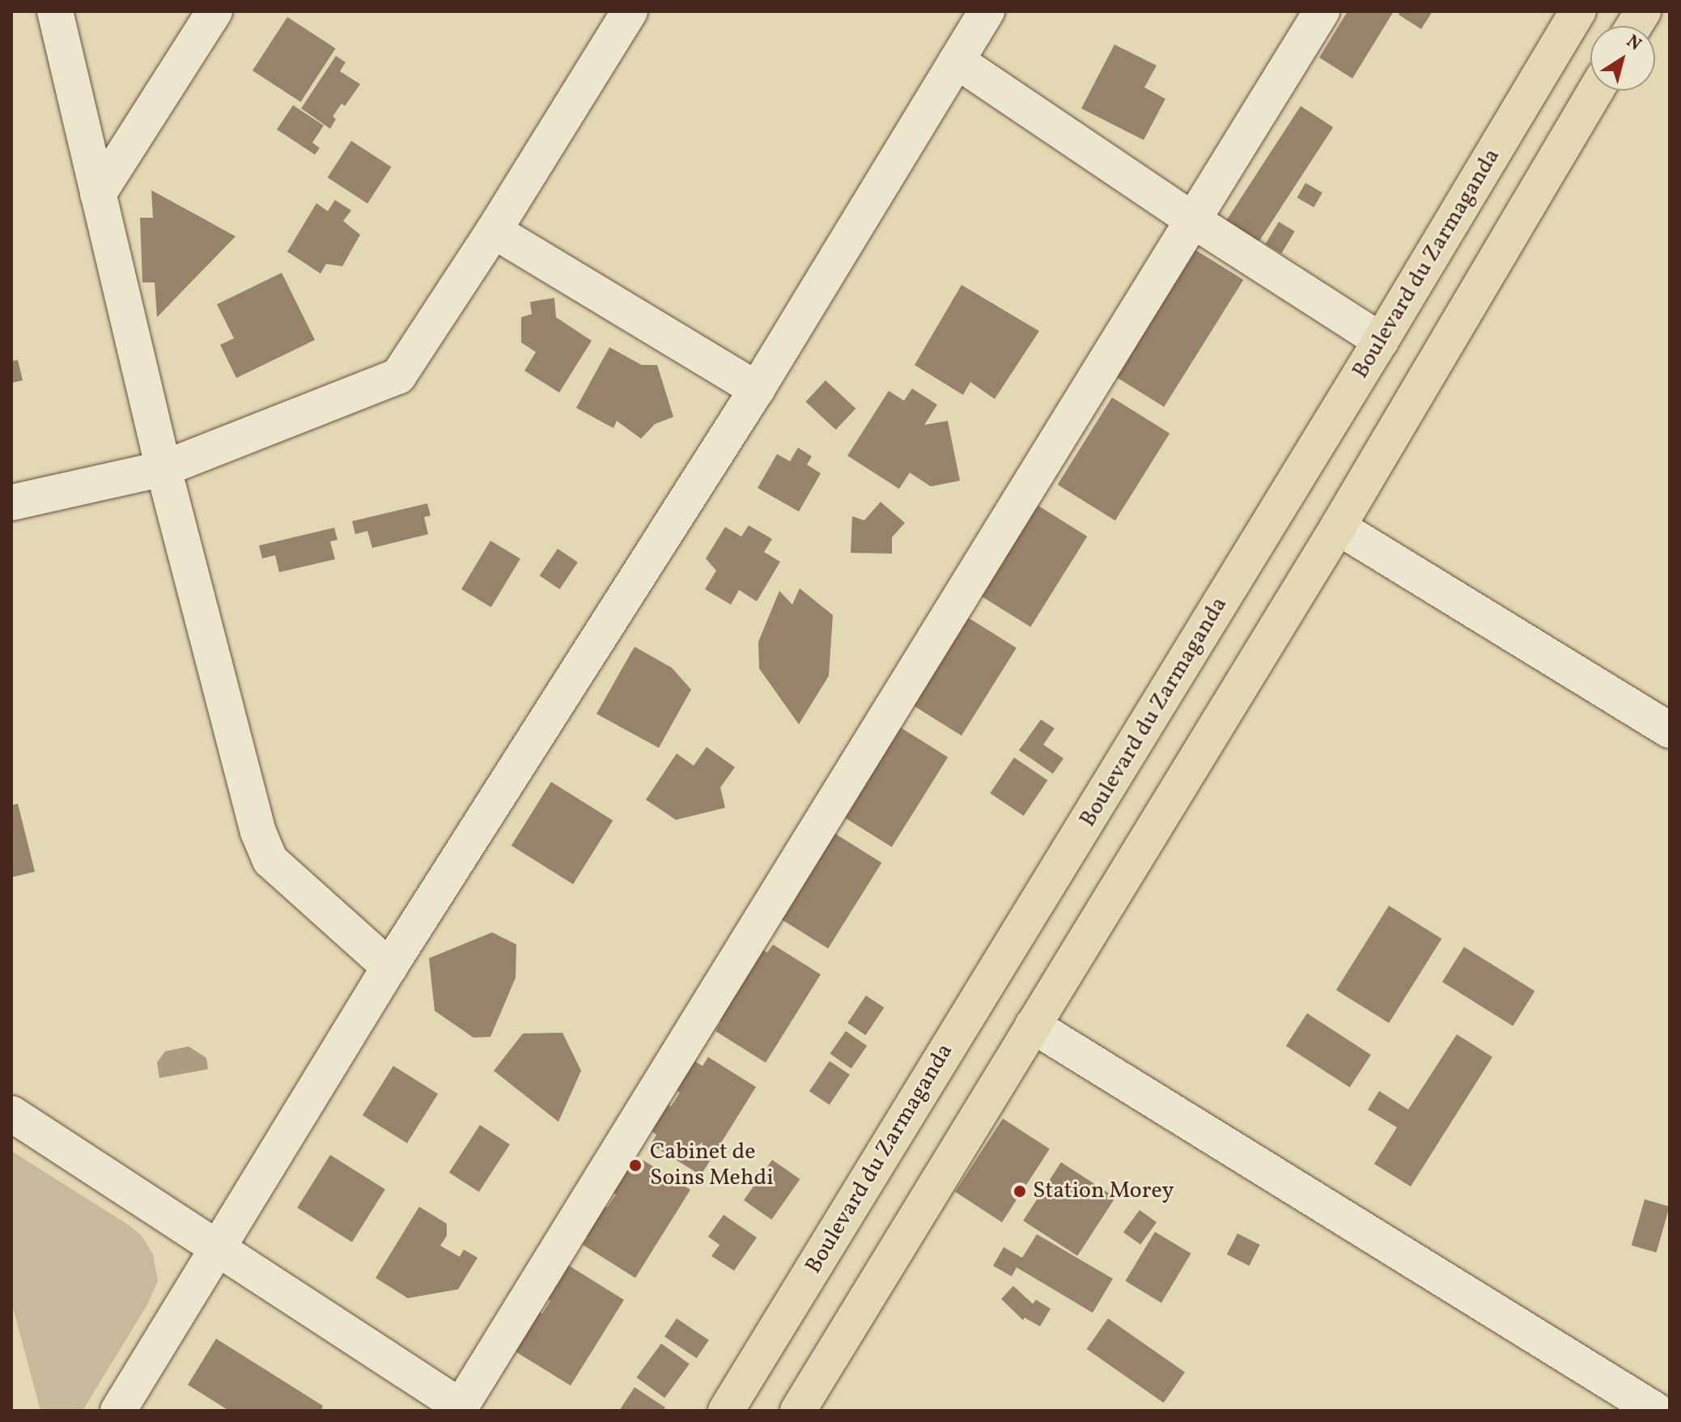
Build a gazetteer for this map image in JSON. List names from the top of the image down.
{
  "streets": {
    "main road": ["Boulevard du Zarmaganda"]
  },
  "places": ["Cabinet de Soins Mehdi", "Station Morey"],
  "north": "top right"
}
